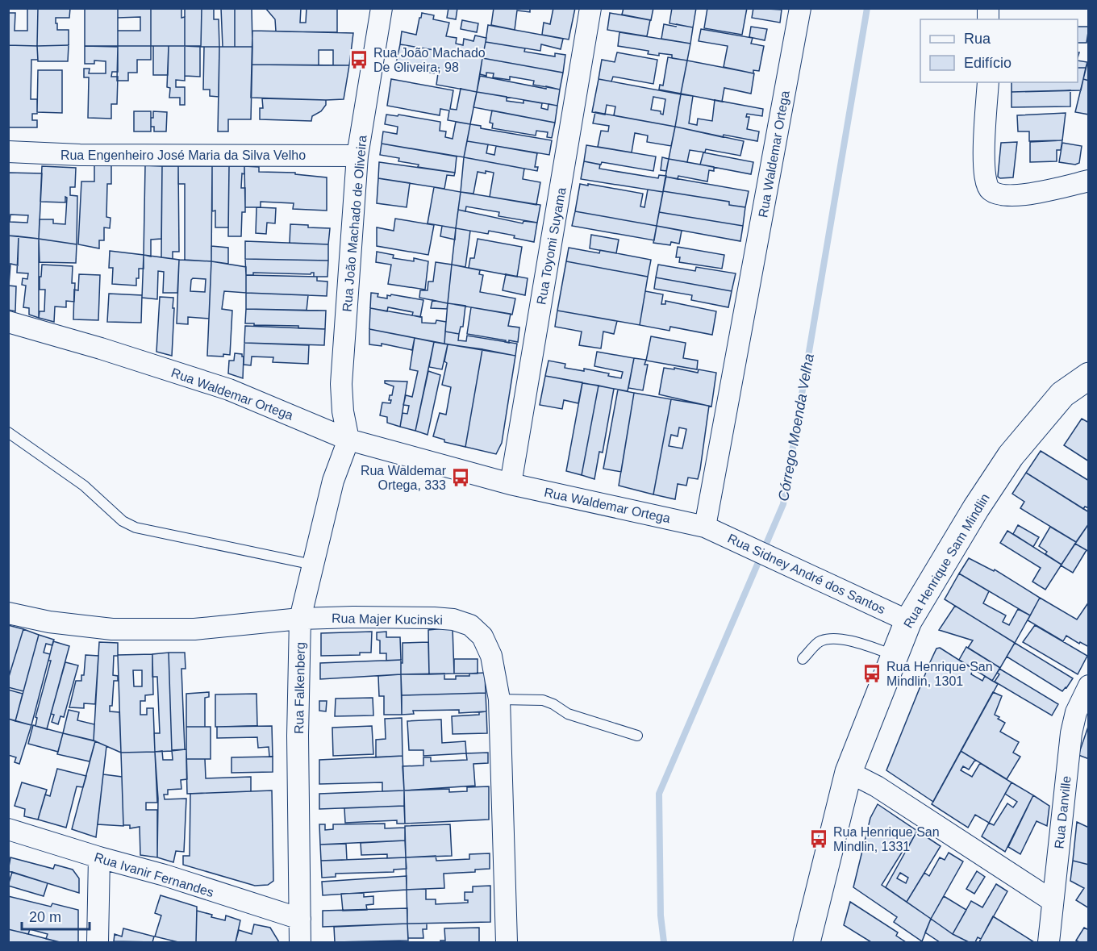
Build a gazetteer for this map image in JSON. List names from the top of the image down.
{
  "streets": {
    "street": [
      "Rua Waldemar Ortega",
      "Rua Engenheiro José Maria da Silva Velho",
      "Rua João Machado de Oliveira",
      "Rua Toyomi Suyama",
      "Rua Henrique Sam Mindlin",
      "Rua Sidney André dos Santos",
      "Rua Majer Kucinski",
      "Rua Falkenberg",
      "Rua Danville",
      "Rua Ivanir Fernandes"
    ]
  },
  "crossings": [
    ["Rua Waldemar Ortega", "Rua João Machado de Oliveira"],
    ["Rua Waldemar Ortega", "Rua Toyomi Suyama"],
    ["Rua Waldemar Ortega", "Rua Sidney André dos Santos"],
    ["Rua Waldemar Ortega", "Rua Falkenberg"],
    ["Rua Engenheiro José Maria da Silva Velho", "Rua João Machado de Oliveira"],
    ["Rua João Machado de Oliveira", "Rua Falkenberg"],
    ["Rua Henrique Sam Mindlin", "Rua Sidney André dos Santos"],
    ["Rua Majer Kucinski", "Rua Falkenberg"],
    ["Rua Falkenberg", "Rua Ivanir Fernandes"]
  ],
  "water": ["Córrego Moenda Velha"],
  "places": {
    "bus stop": [
      "Rua João Machado De Oliveira, 98",
      "Rua Waldemar Ortega, 333",
      "Rua Henrique San Mindlin, 1301",
      "Rua Henrique San Mindlin, 1331"
    ]
  },
  "legend": ["Rua", "Edifício"],
  "scale_bar": "20 m"
}
